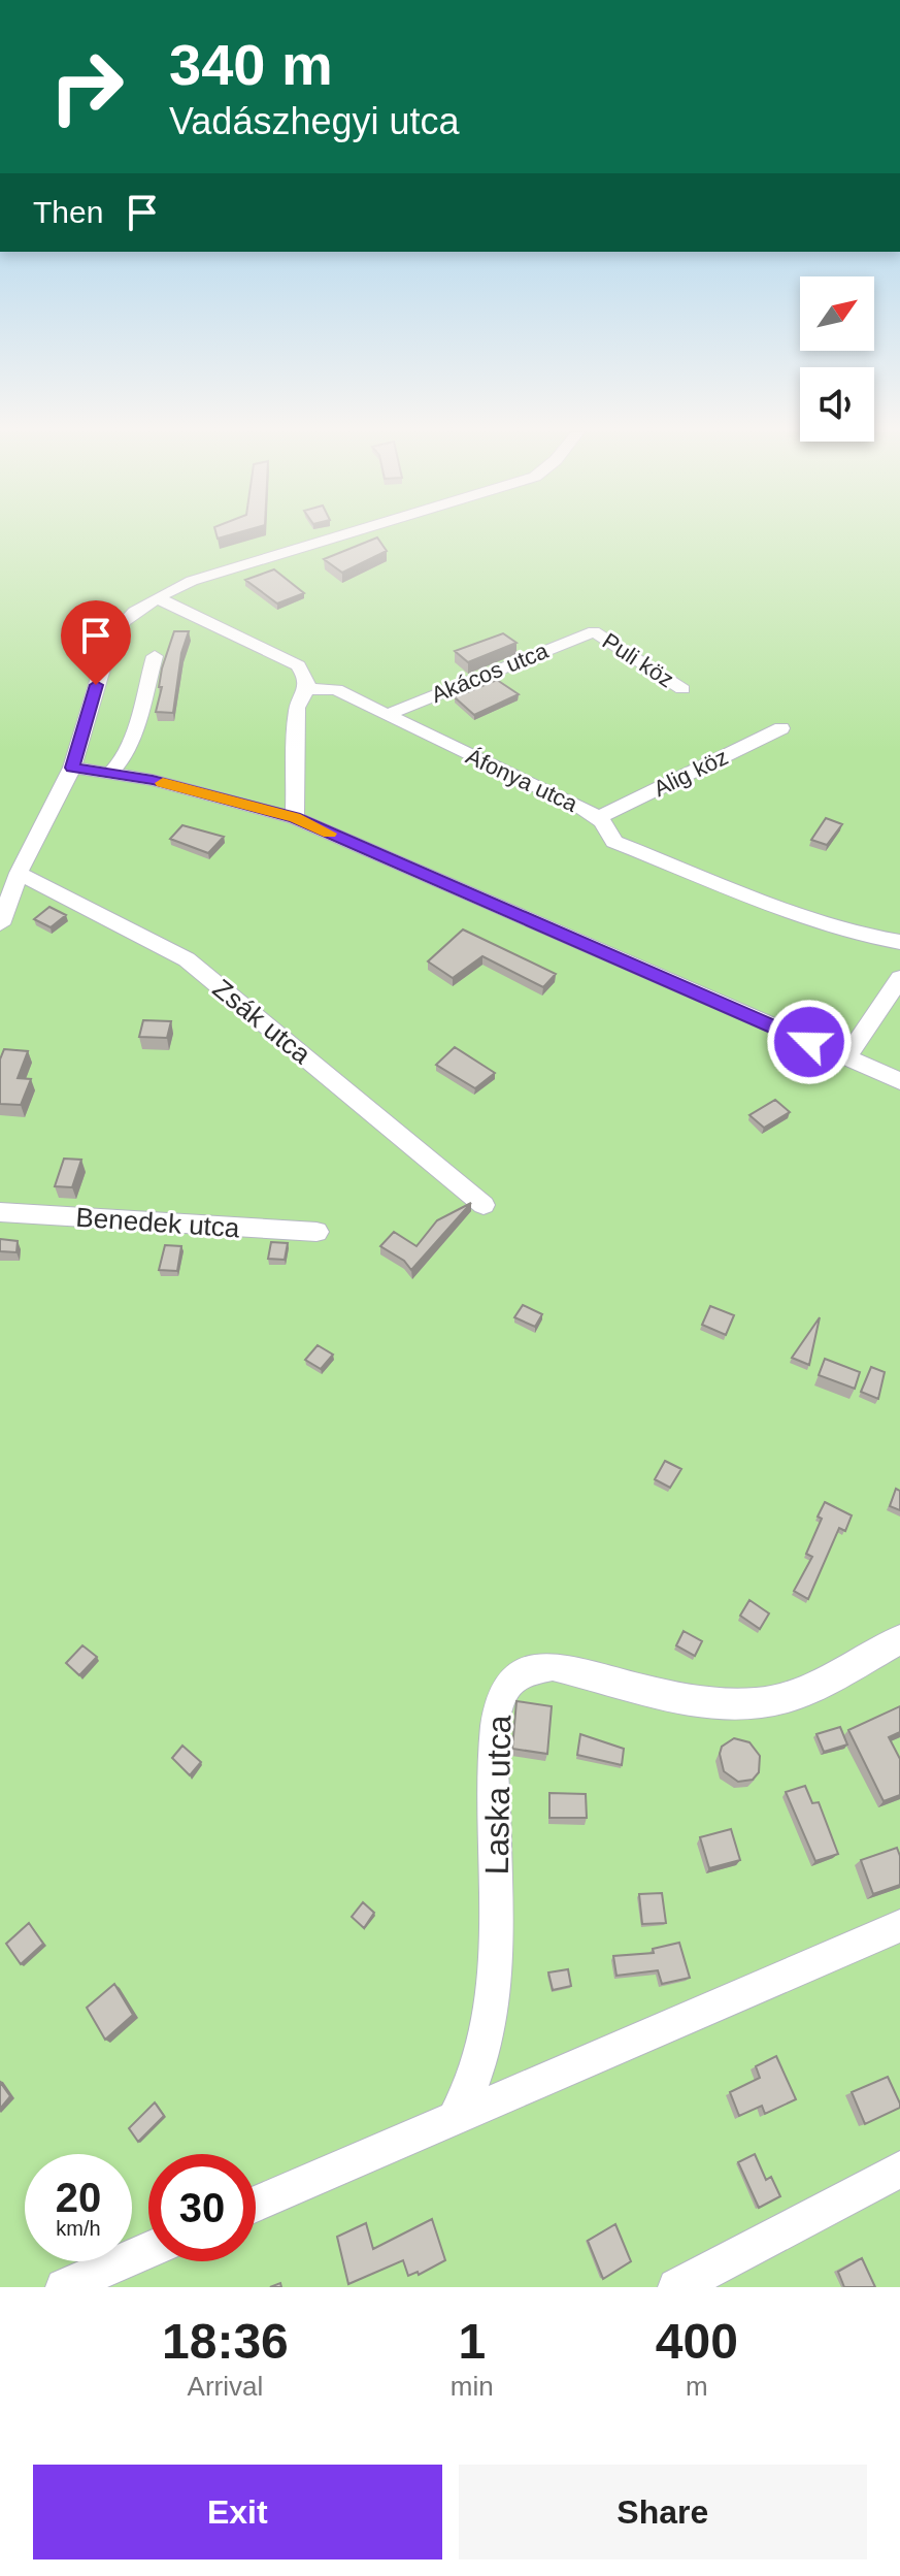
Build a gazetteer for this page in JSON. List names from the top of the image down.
{
  "streets": {
    "street": [
      "Puli köz",
      "Akácos utca",
      "Alig köz",
      "Áfonya utca",
      "Zsák utca",
      "Benedek utca",
      "Laska utca"
    ]
  },
  "crossings": [
    ["Puli köz", "Akácos utca"],
    ["Akácos utca", "Áfonya utca"],
    ["Alig köz", "Áfonya utca"]
  ],
  "north": "top right",
  "page": {
    "turn": ["340 m", "Vadászhegyi utca"],
    "then": "Then",
    "speed": "20 km/h",
    "limit": "30",
    "eta": [
      "18:36",
      "Arrival",
      "1",
      "min",
      "400",
      "m"
    ],
    "buttons": ["Exit", "Share"]
  }
}
